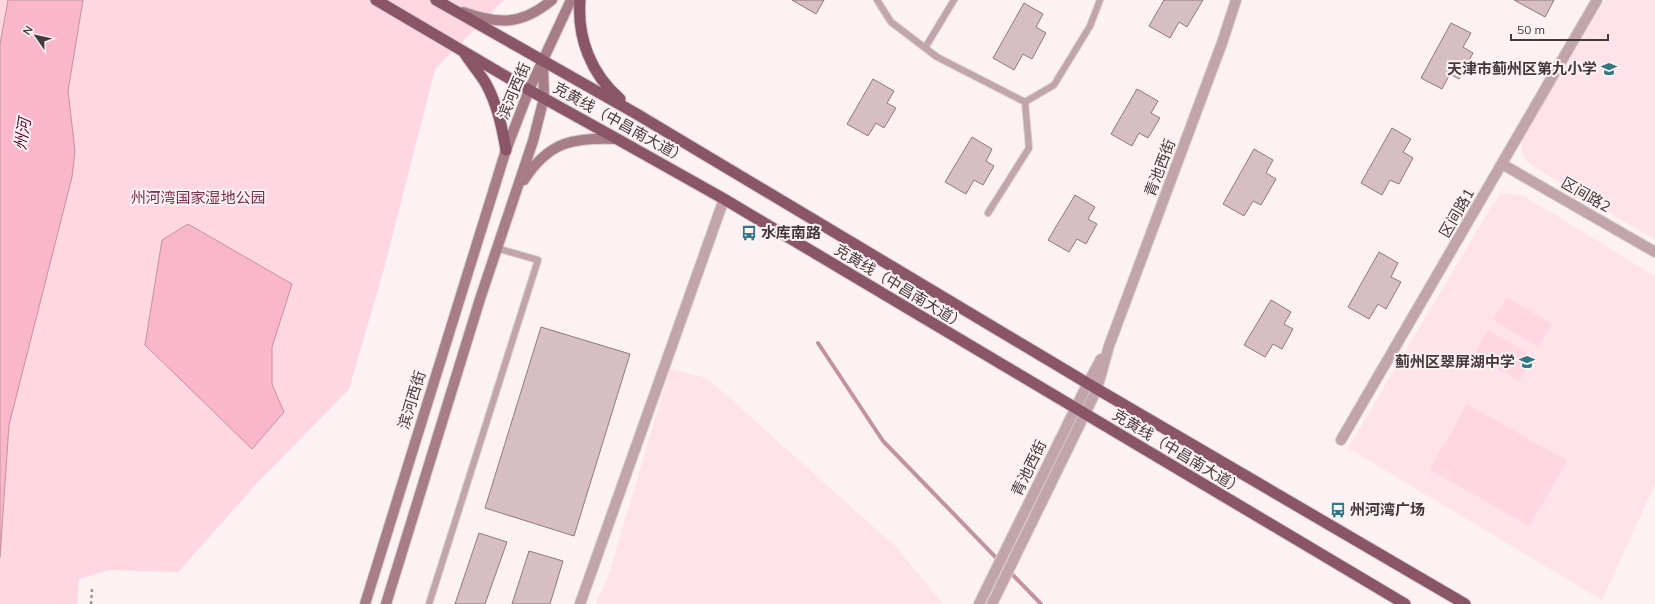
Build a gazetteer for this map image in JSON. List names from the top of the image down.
{
  "streets": {
    "highway": ["克黄线（中昌南大道）"],
    "main road": ["滨河西街"],
    "street": ["青池西街", "区间路2", "区间路1"]
  },
  "crossings": [
    ["滨河西街", "克黄线（中昌南大道）"],
    ["克黄线（中昌南大道）", "青池西街"],
    ["区间路2", "区间路1"]
  ],
  "water": ["州河"],
  "parks": ["州河湾国家湿地公园"],
  "places": {
    "school or university": ["天津市蓟州区第九小学", "蓟州区翠屏湖中学"],
    "bus stop": ["水库南路", "州河湾广场"]
  },
  "scale_bar": "50 m",
  "north": "top left"
}
